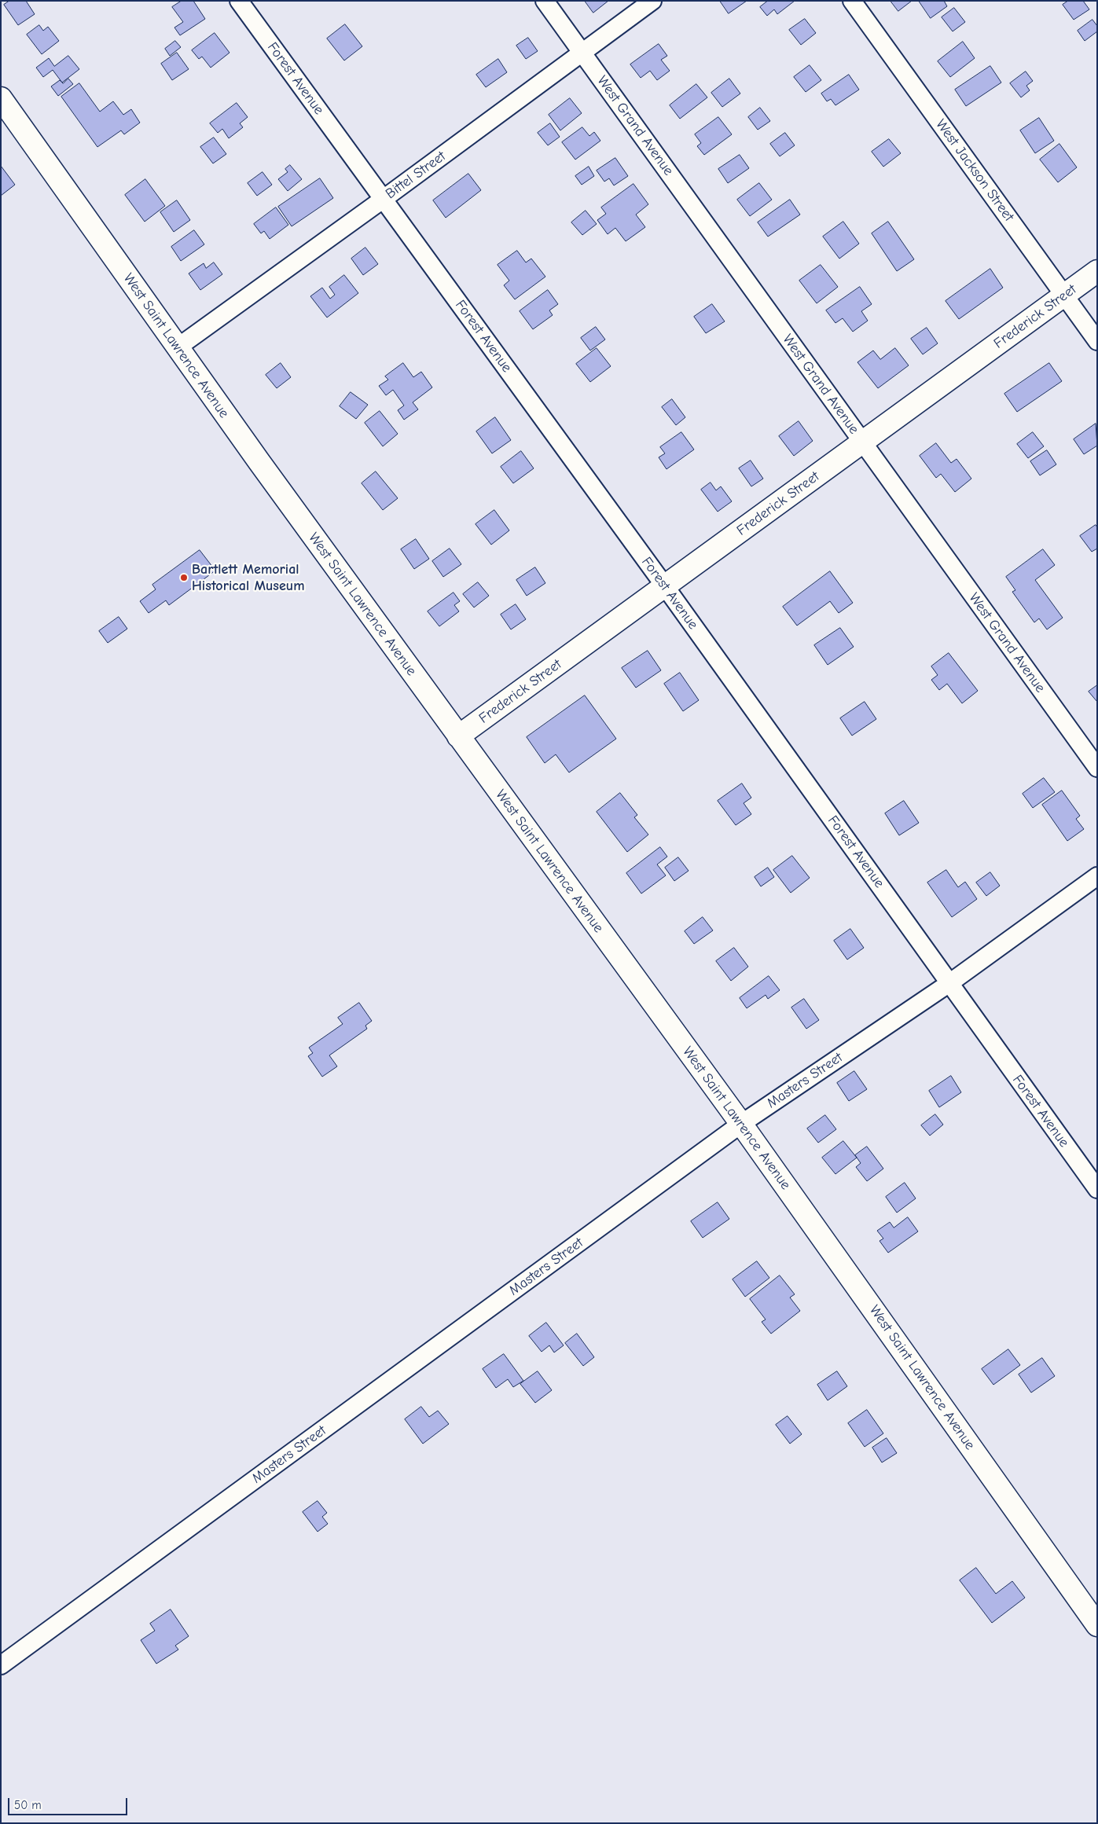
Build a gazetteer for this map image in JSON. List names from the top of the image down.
{
  "streets": {
    "street": [
      "Forest Avenue",
      "West Grand Avenue",
      "West Jackson Street",
      "Bittel Street",
      "Frederick Street",
      "West Saint Lawrence Avenue",
      "Masters Street"
    ]
  },
  "crossings": [
    ["Forest Avenue", "Bittel Street"],
    ["Forest Avenue", "Frederick Street"],
    ["Forest Avenue", "Masters Street"],
    ["West Grand Avenue", "Bittel Street"],
    ["West Grand Avenue", "Frederick Street"],
    ["West Jackson Street", "Frederick Street"],
    ["Bittel Street", "West Saint Lawrence Avenue"],
    ["Frederick Street", "West Saint Lawrence Avenue"],
    ["West Saint Lawrence Avenue", "Masters Street"]
  ],
  "places": ["Bartlett Memorial Historical Museum"],
  "scale_bar": "50 m"
}
